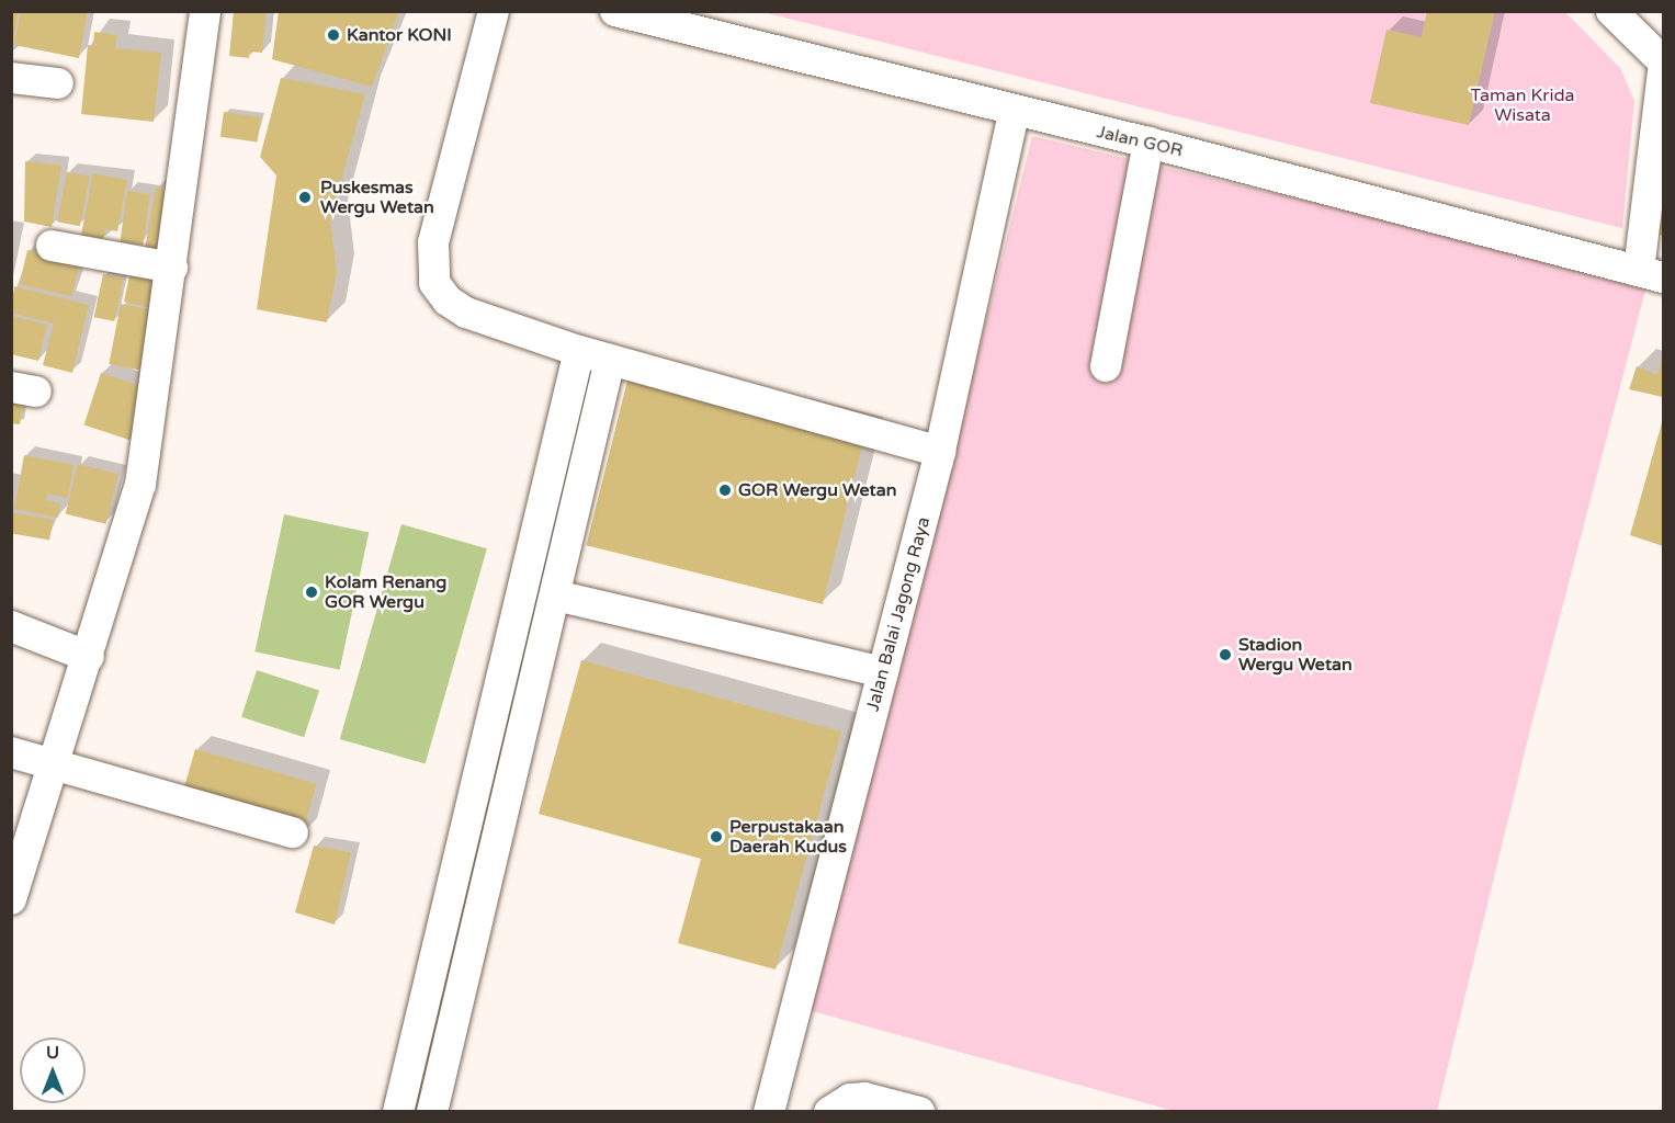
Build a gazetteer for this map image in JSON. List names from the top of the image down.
{
  "streets": {
    "street": ["Jalan GOR", "Jalan Balai Jagong Raya"]
  },
  "crossings": [
    ["Jalan GOR", "Jalan Balai Jagong Raya"]
  ],
  "parks": ["Taman Krida Wisata"],
  "places": [
    "Kantor KONI",
    "Puskesmas Wergu Wetan",
    "GOR Wergu Wetan",
    "Kolam Renang GOR Wergu",
    "Stadion Wergu Wetan",
    "Perpustakaan Daerah Kudus"
  ],
  "north": "top"
}
